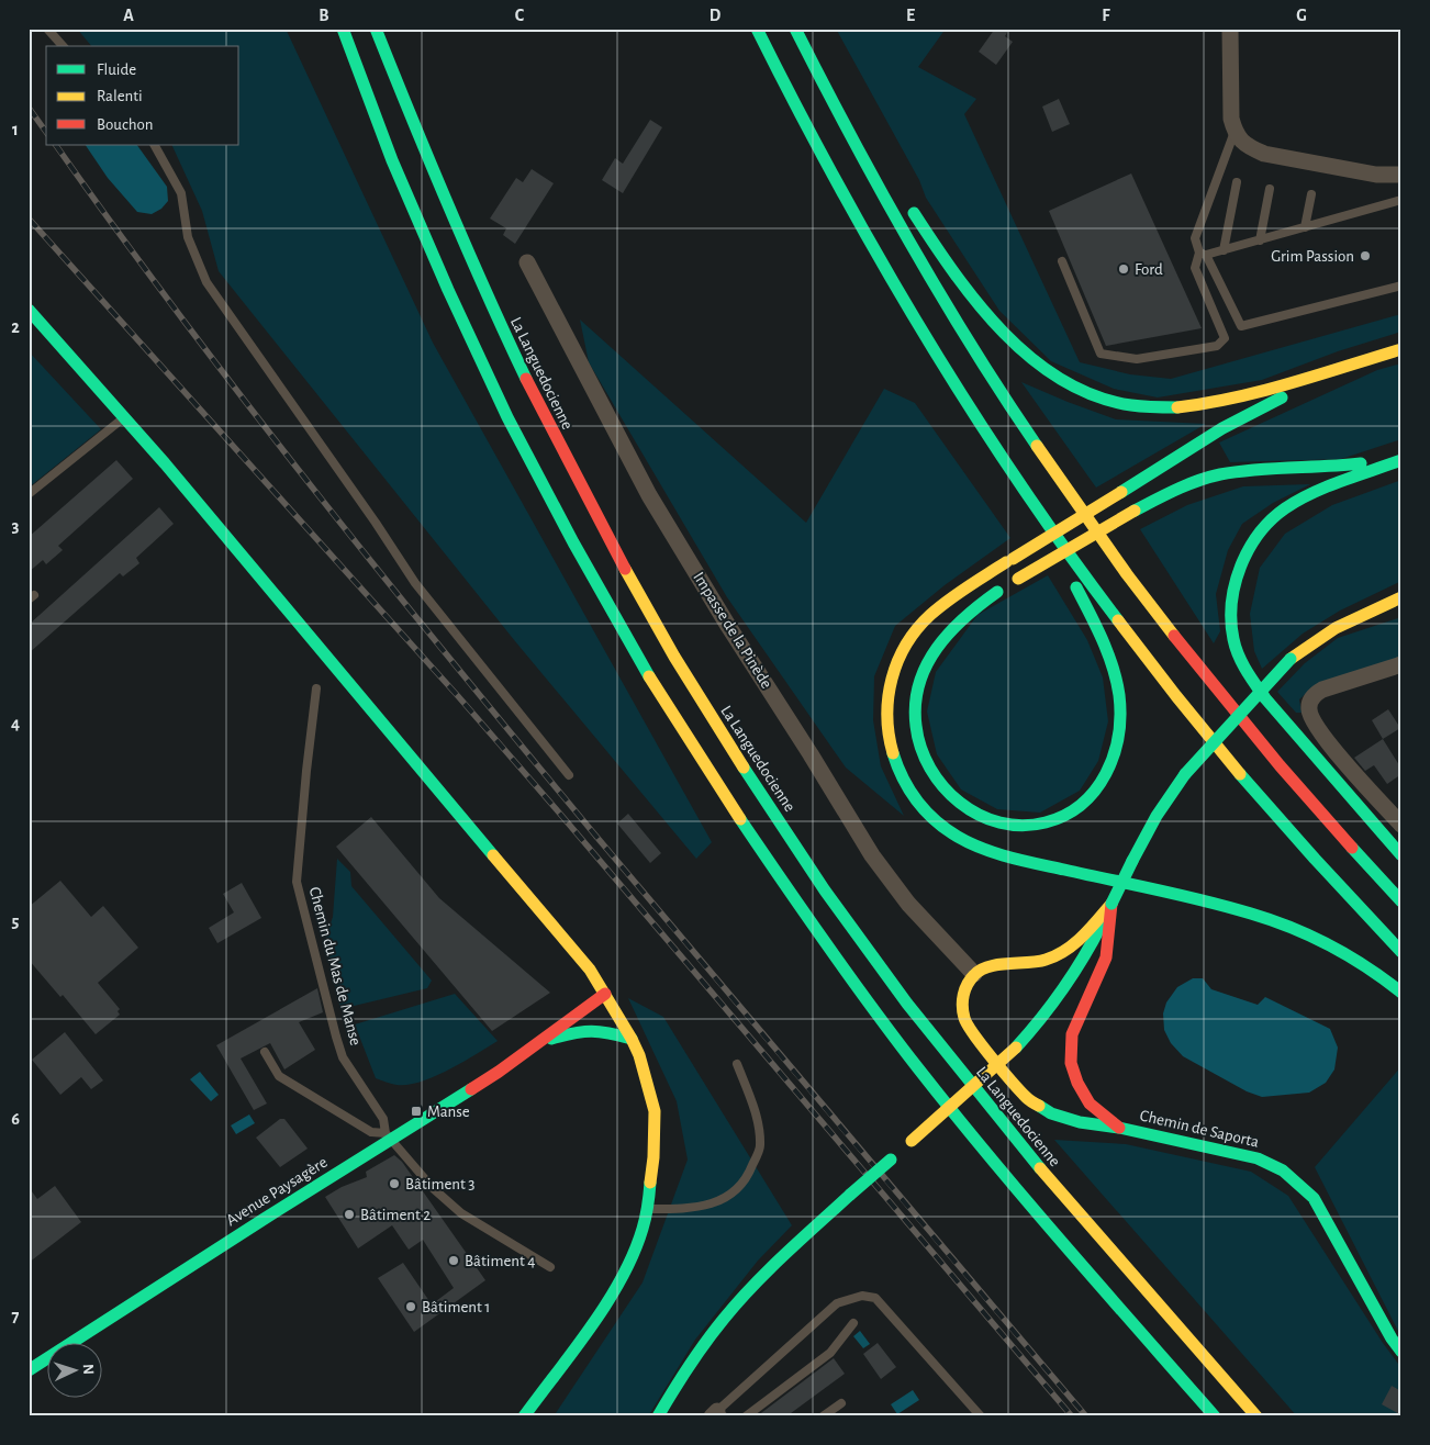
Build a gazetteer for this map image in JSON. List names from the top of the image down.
{
  "streets": {
    "main road": ["La Languedocienne", "Chemin de Saporta", "Avenue Paysagère"],
    "street": ["Impasse de la Pinède"],
    "lane": ["Chemin du Mas de Manse"]
  },
  "crossings": [
    ["Impasse de la Pinède", "Chemin de Saporta"],
    ["Chemin du Mas de Manse", "Avenue Paysagère"]
  ],
  "places": {
    "other": [
      "Grim Passion",
      "Ford",
      "Bâtiment 3",
      "Bâtiment 2",
      "Bâtiment 4",
      "Bâtiment 1"
    ],
    "transit": ["Manse"]
  },
  "legend": ["Fluide", "Ralenti", "Bouchon"],
  "north": "right",
  "grid": {
    "columns": [
      "A",
      "B",
      "C",
      "D",
      "E",
      "F",
      "G"
    ],
    "rows": [
      "1",
      "2",
      "3",
      "4",
      "5",
      "6",
      "7"
    ]
  }
}
